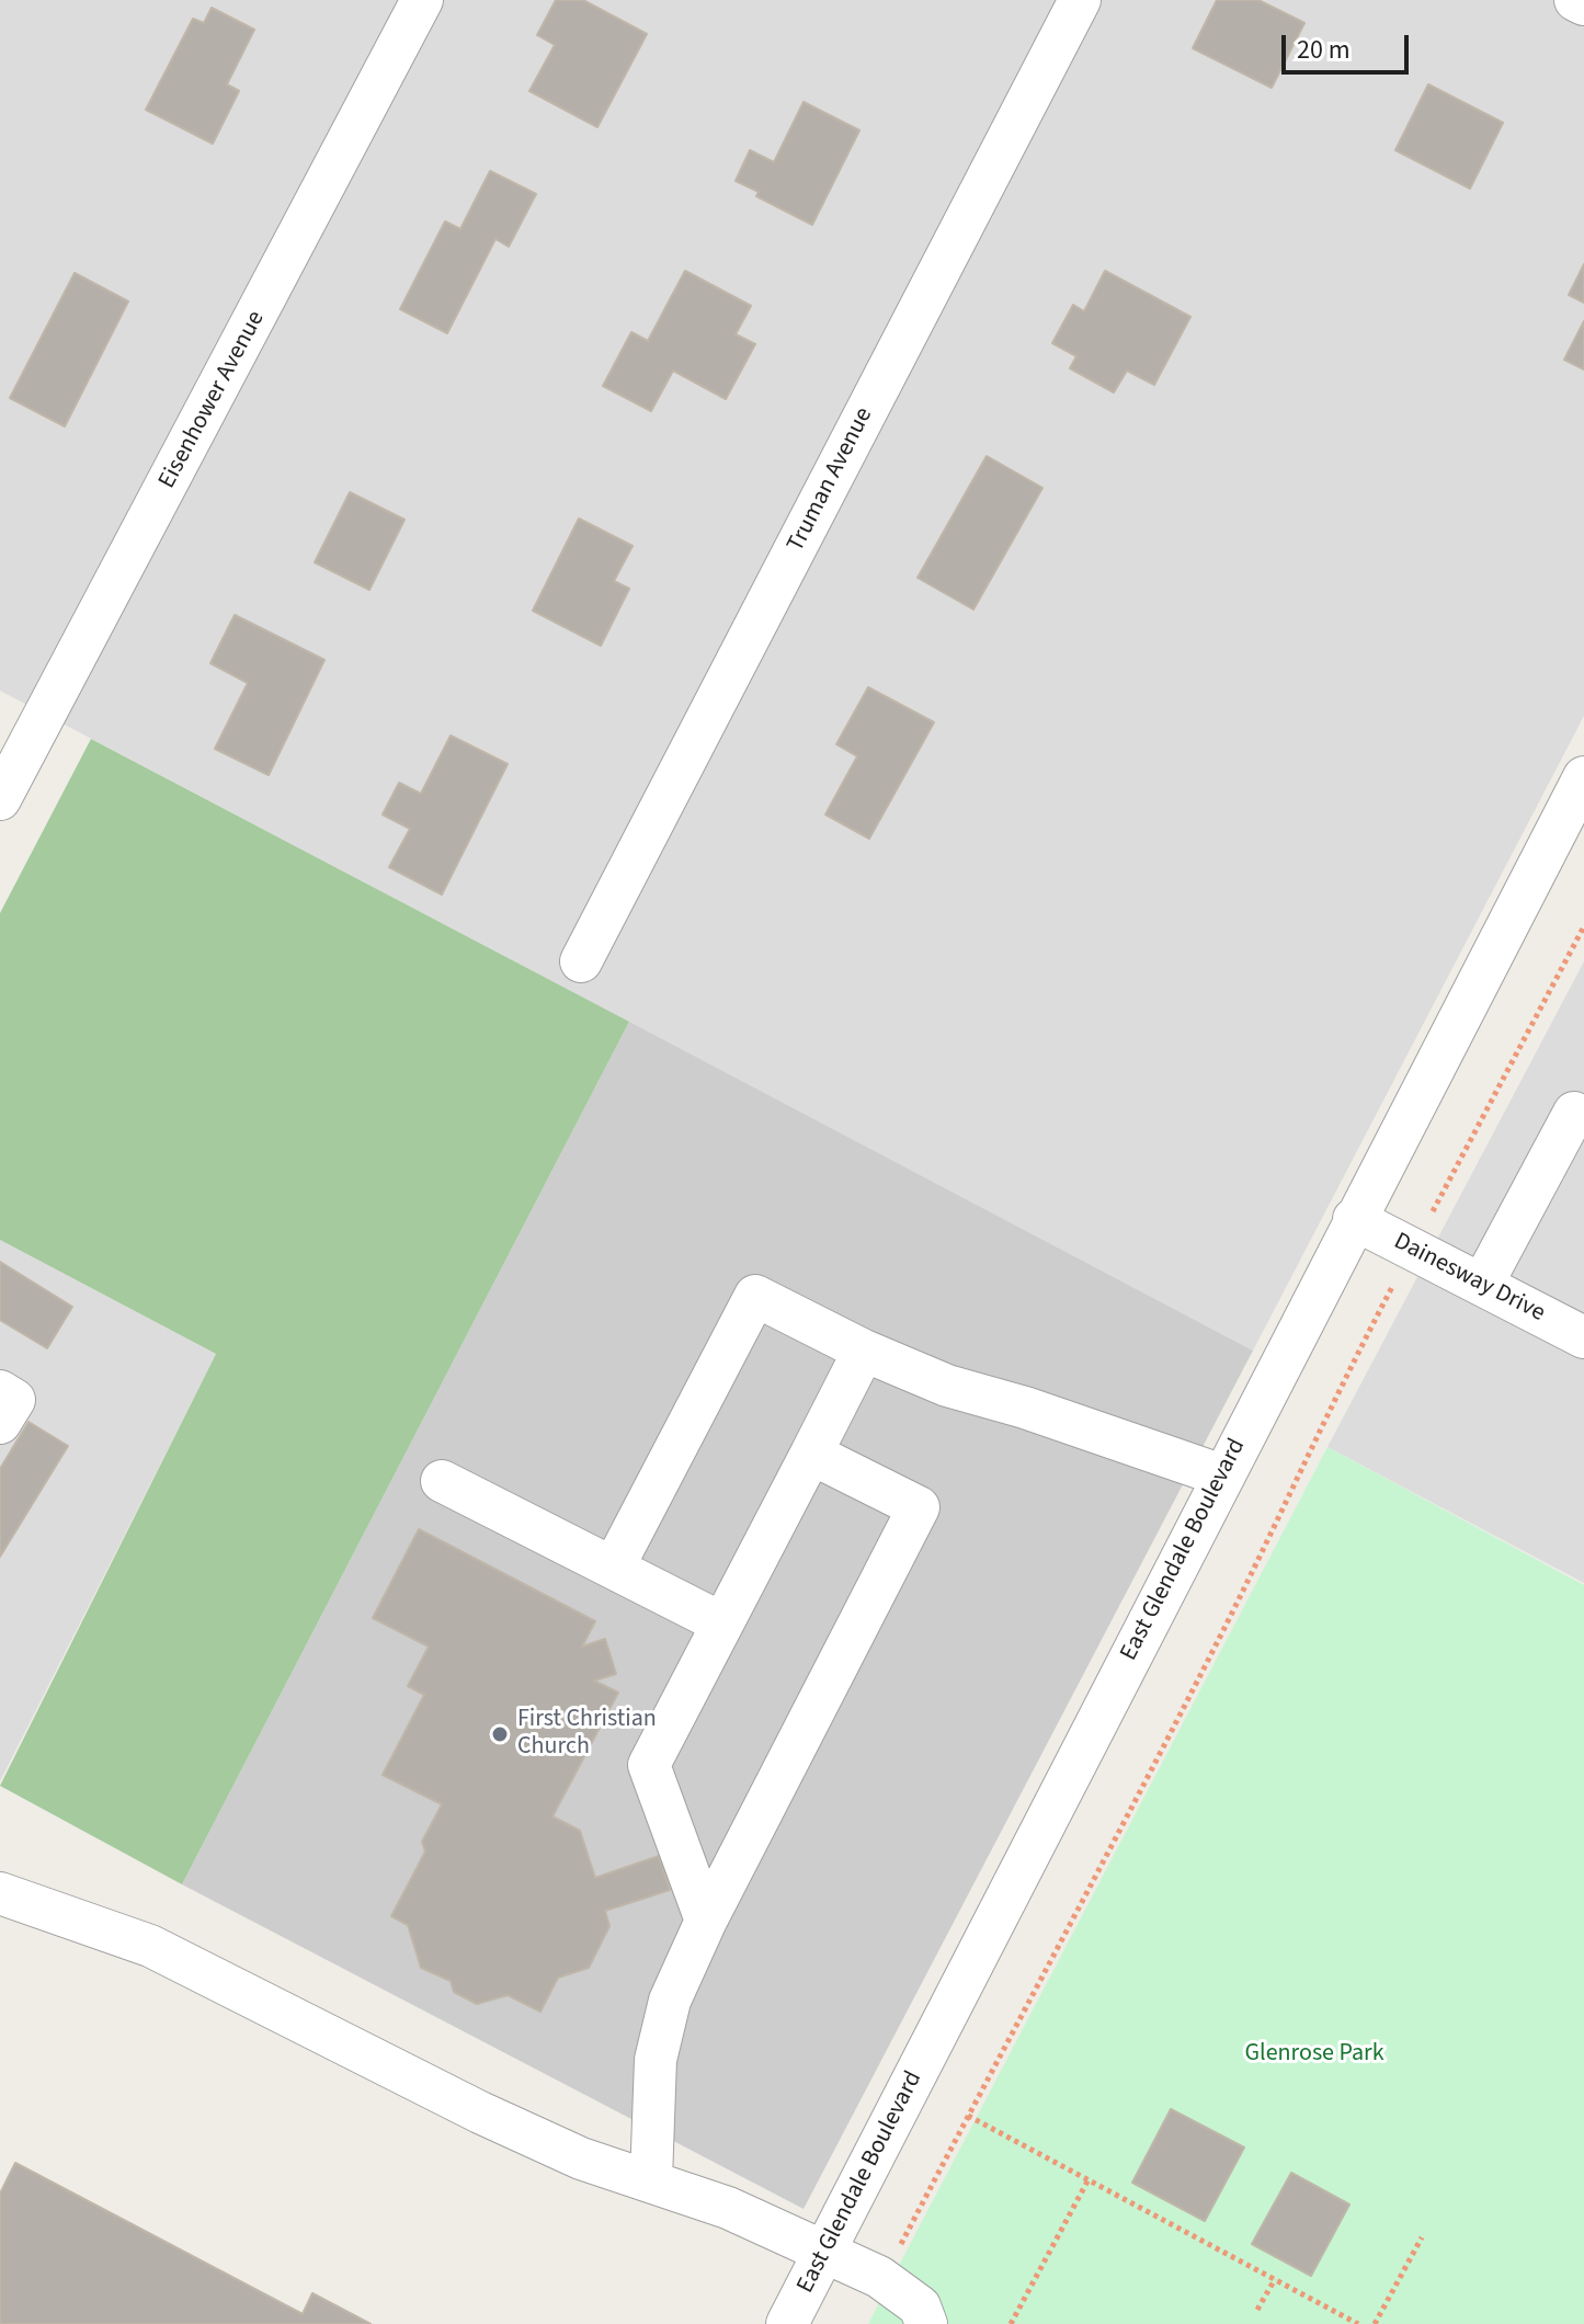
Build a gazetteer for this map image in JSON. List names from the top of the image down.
{
  "streets": {
    "street": [
      "Eisenhower Avenue",
      "Truman Avenue",
      "Dainesway Drive",
      "East Glendale Boulevard"
    ]
  },
  "crossings": [
    ["Dainesway Drive", "East Glendale Boulevard"]
  ],
  "parks": ["Glenrose Park"],
  "places": ["First Christian Church"],
  "scale_bar": "20 m"
}
